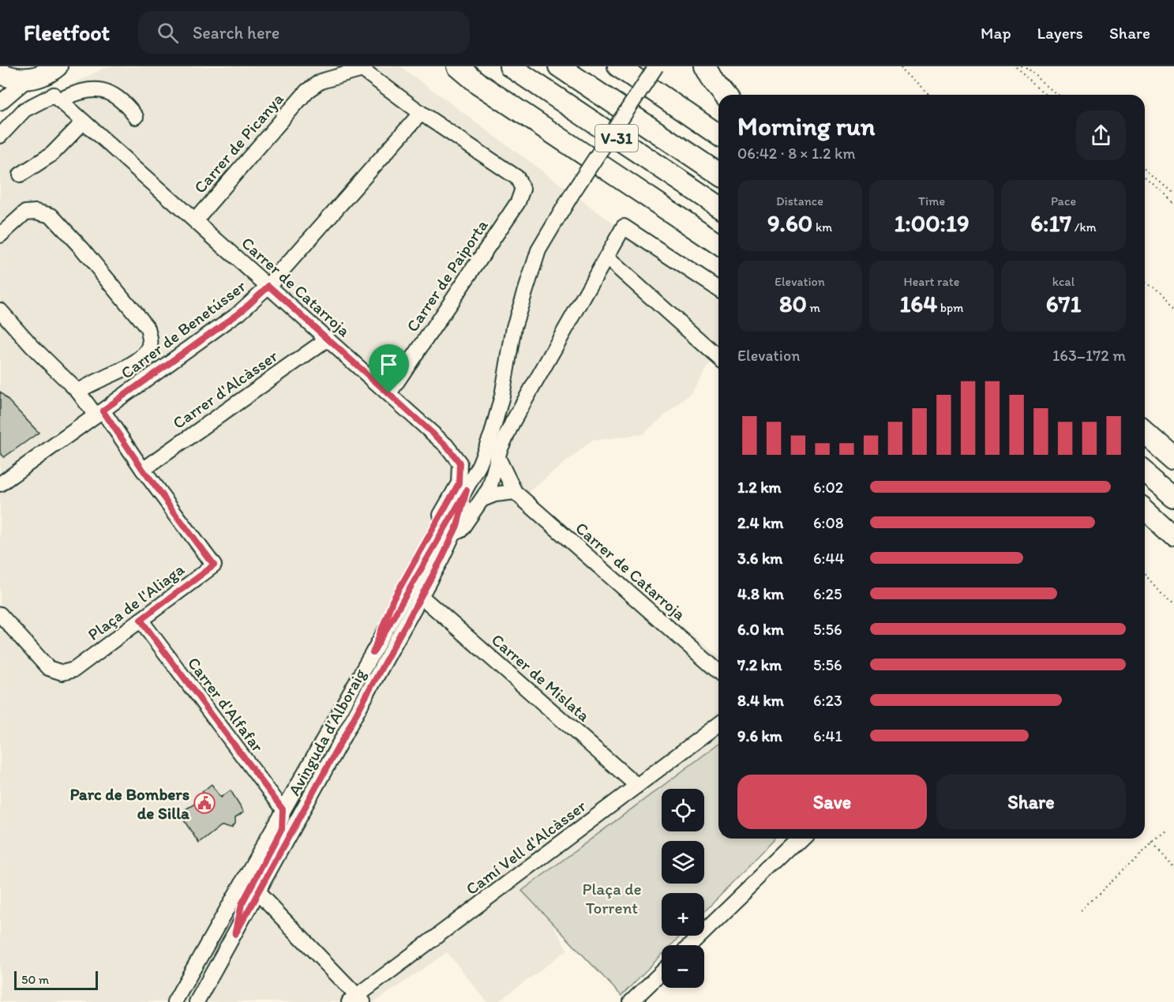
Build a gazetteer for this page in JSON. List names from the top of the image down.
{
  "streets": {
    "highway": ["V-31"],
    "street": [
      "Carrer de Picanya",
      "Carrer de Paiporta",
      "Carrer de Catarroja",
      "Carrer de Benetússer",
      "Carrer d'Alcàsser",
      "Plaça de l'Aliaga",
      "Carrer de Mislata",
      "Carrer d'Alfafar",
      "Avinguda d’Alboraig",
      "Camí Vell d'Alcàsser"
    ]
  },
  "crossings": [
    ["Carrer de Picanya", "Carrer de Paiporta"],
    ["Carrer de Picanya", "Carrer de Catarroja"],
    ["Carrer de Picanya", "Carrer de Benetússer"],
    ["Carrer de Paiporta", "Carrer de Catarroja"],
    ["Carrer de Paiporta", "Carrer de Benetússer"],
    ["Carrer de Catarroja", "Carrer de Benetússer"],
    ["Carrer de Catarroja", "Carrer d'Alcàsser"],
    ["Carrer de Catarroja", "Avinguda d’Alboraig"],
    ["Carrer de Benetússer", "Plaça de l'Aliaga"],
    ["Carrer d'Alcàsser", "Plaça de l'Aliaga"],
    ["Plaça de l'Aliaga", "Carrer d'Alfafar"],
    ["Carrer de Mislata", "Avinguda d’Alboraig"],
    ["Carrer de Mislata", "Camí Vell d'Alcàsser"],
    ["Carrer d'Alfafar", "Avinguda d’Alboraig"]
  ],
  "parks": ["Plaça de Torrent"],
  "places": {
    "public building": ["Parc de Bombers de Silla"]
  },
  "scale_bar": "50 m",
  "page": {
    "header": "Fleetfoot",
    "search": "Search here",
    "nav": ["Map", "Layers", "Share"],
    "heading": ["Morning run", "06:42 · 8 × 1.2 km"],
    "stats": [
      ["Distance", "9.60 km"],
      ["Time", "1:00:19"],
      ["Pace", "6:17 /km"],
      ["Elevation", "80 m"],
      ["Heart rate", "164 bpm"],
      ["kcal", "671"]
    ],
    "chart": ["Elevation", "163–172 m"],
    "list": [
      {
        "name": "1.2 km",
        "note": "6:02"
      },
      {
        "name": "2.4 km",
        "note": "6:08"
      },
      {
        "name": "3.6 km",
        "note": "6:44"
      },
      {
        "name": "4.8 km",
        "note": "6:25"
      },
      {
        "name": "6.0 km",
        "note": "5:56"
      },
      {
        "name": "7.2 km",
        "note": "5:56"
      },
      {
        "name": "8.4 km",
        "note": "6:23"
      },
      {
        "name": "9.6 km",
        "note": "6:41"
      }
    ],
    "buttons": ["Save", "Share"],
    "map_buttons": ["+", "−"],
    "scale": "50 m"
  }
}
